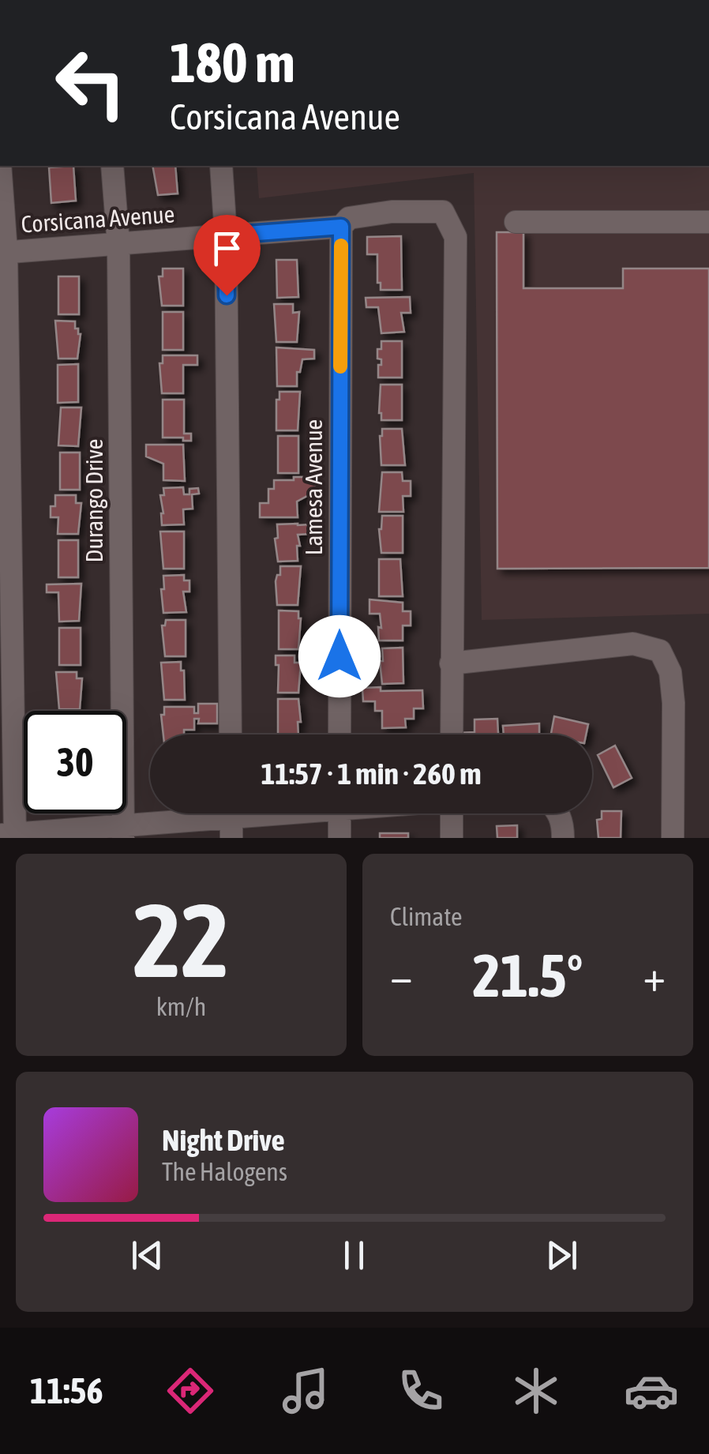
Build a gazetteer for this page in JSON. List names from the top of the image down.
{
  "streets": {
    "street": ["Corsicana Avenue", "Lamesa Avenue", "Durango Drive"]
  },
  "crossings": [
    ["Corsicana Avenue", "Lamesa Avenue"],
    ["Corsicana Avenue", "Durango Drive"]
  ],
  "page": {
    "turn": ["180 m", "Corsicana Avenue"],
    "limit": "30",
    "trip": "11:57 · 1 min · 260 m",
    "tile": [
      ["22", "km/h"],
      "Climate"
    ],
    "heat": ["−", "21.5°", "+"],
    "song": ["Night Drive", "The Halogens"],
    "tabs": "11:56"
  }
}
